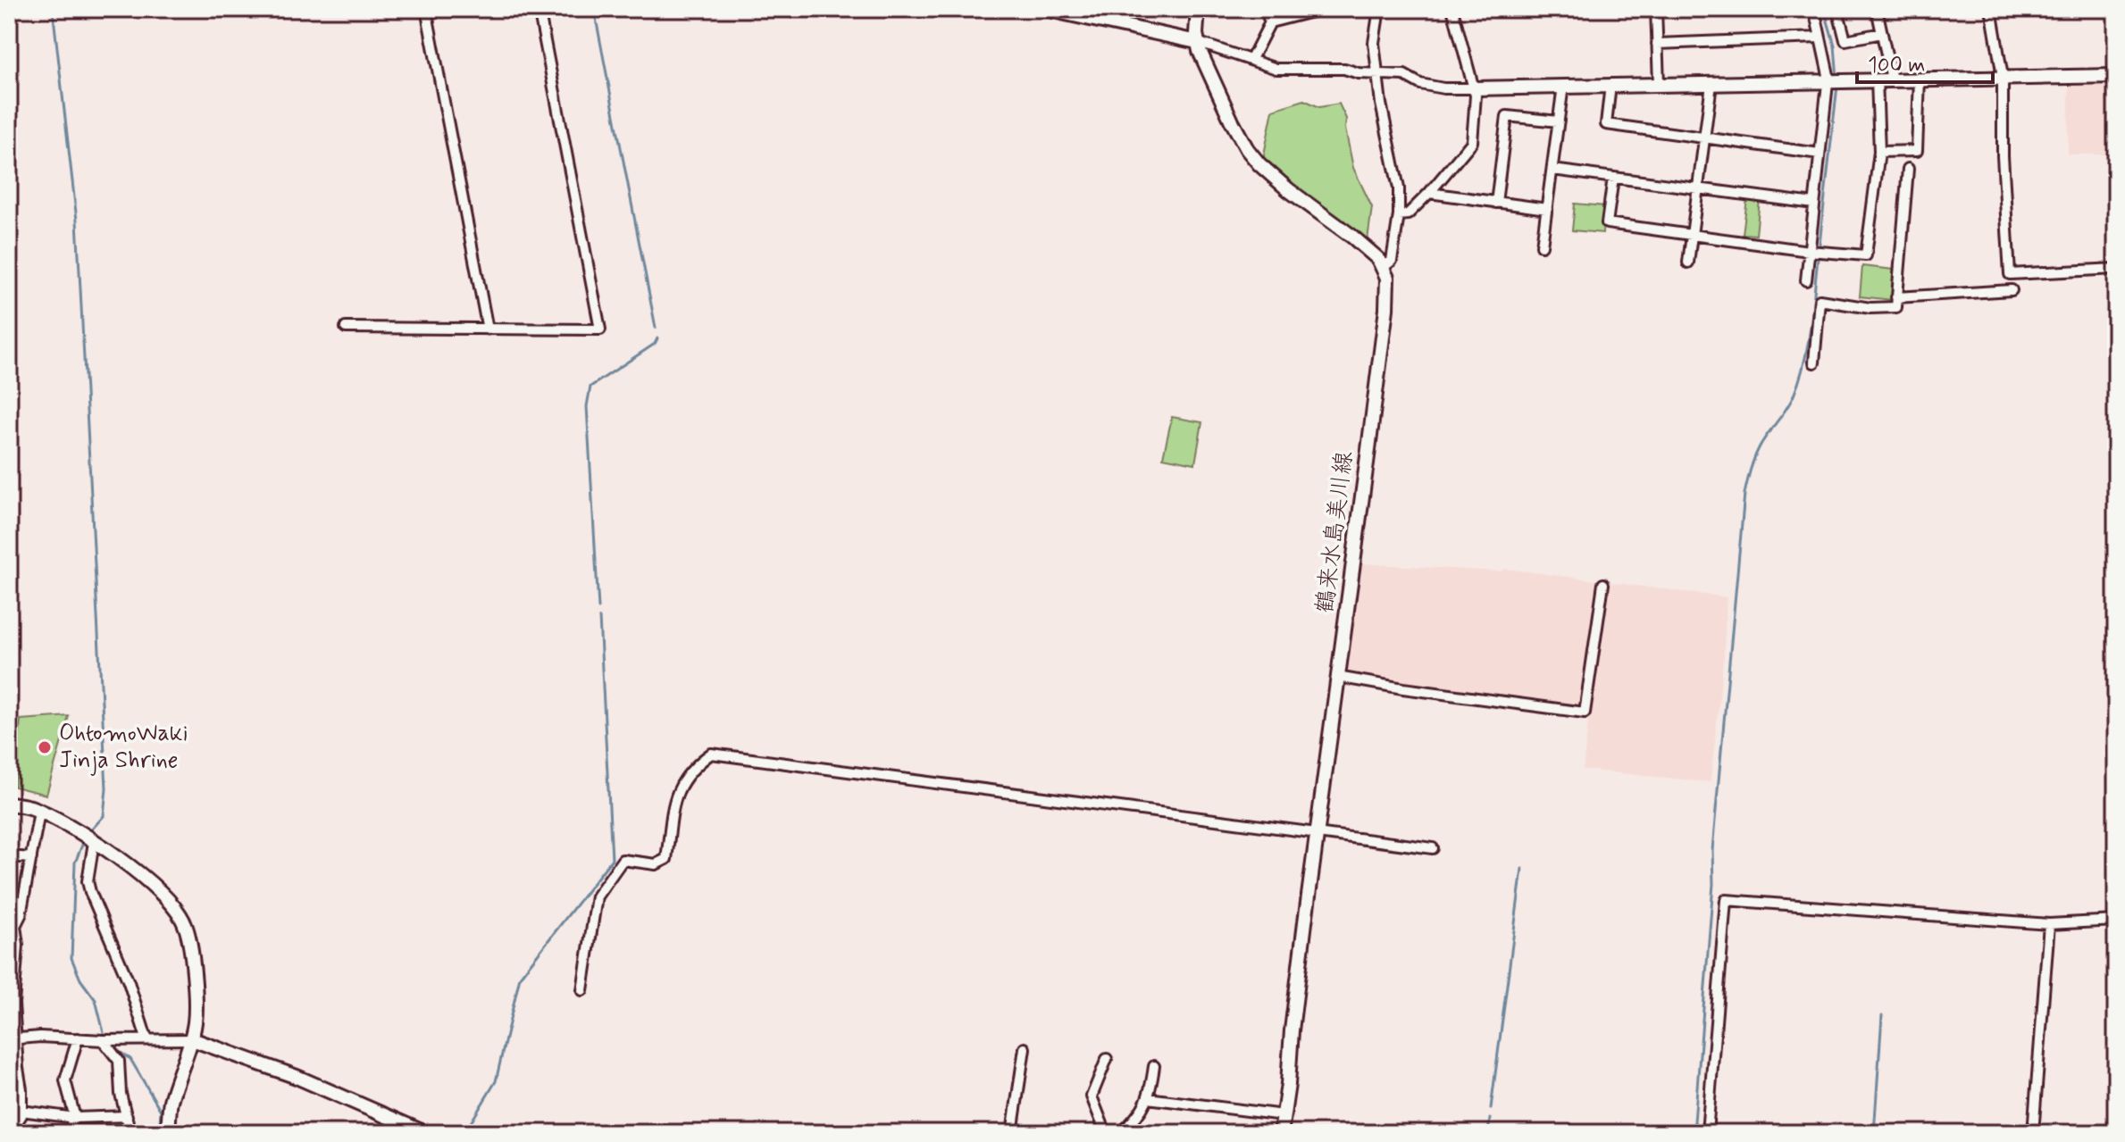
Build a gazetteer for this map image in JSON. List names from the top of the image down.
{
  "streets": {
    "street": ["鶴来水島美川線"]
  },
  "places": ["OhtomoWaki Jinja Shrine"],
  "scale_bar": "100 m"
}
